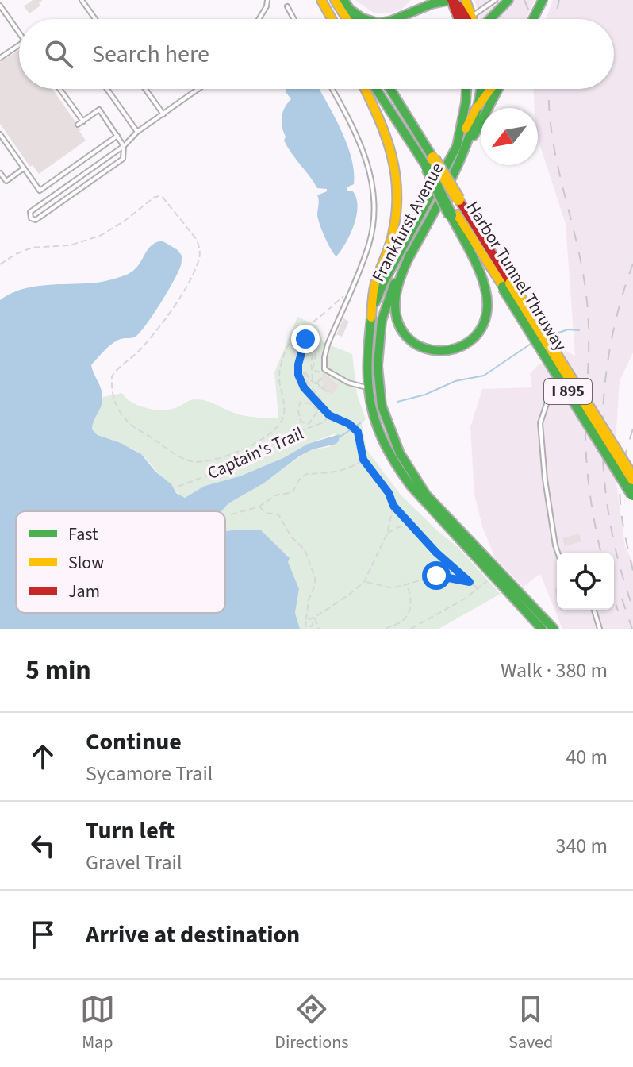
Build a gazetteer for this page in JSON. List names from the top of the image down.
{
  "streets": {
    "main road": ["Frankfurst Avenue", "Harbor Tunnel Thruway", "I 895"],
    "path": ["Captain's Trail"]
  },
  "legend": ["Fast", "Slow", "Jam"],
  "north": "bottom left",
  "page": {
    "search": "Search here",
    "heading": ["5 min", "Walk · 380 m"],
    "list": [
      ["Continue", "Sycamore Trail", "40 m"],
      ["Turn left", "Gravel Trail", "340 m"],
      "Arrive at destination"
    ],
    "nav": ["Map", "Directions", "Saved"]
  }
}
